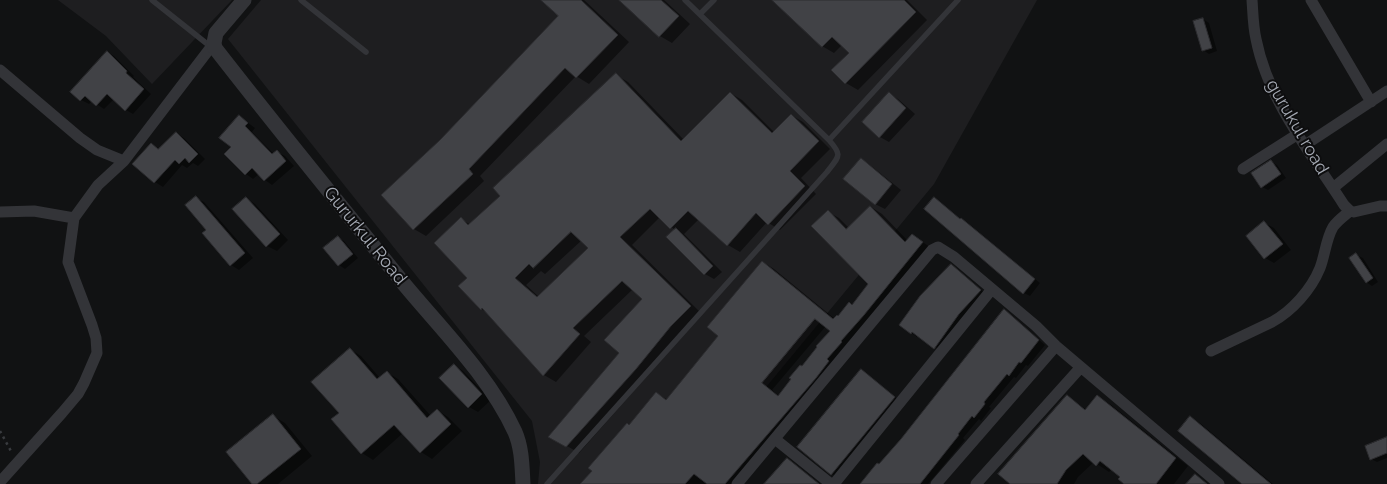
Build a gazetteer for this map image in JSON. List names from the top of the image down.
{
  "streets": {
    "street": ["gurukul road", "Gururkul Road"]
  }
}
